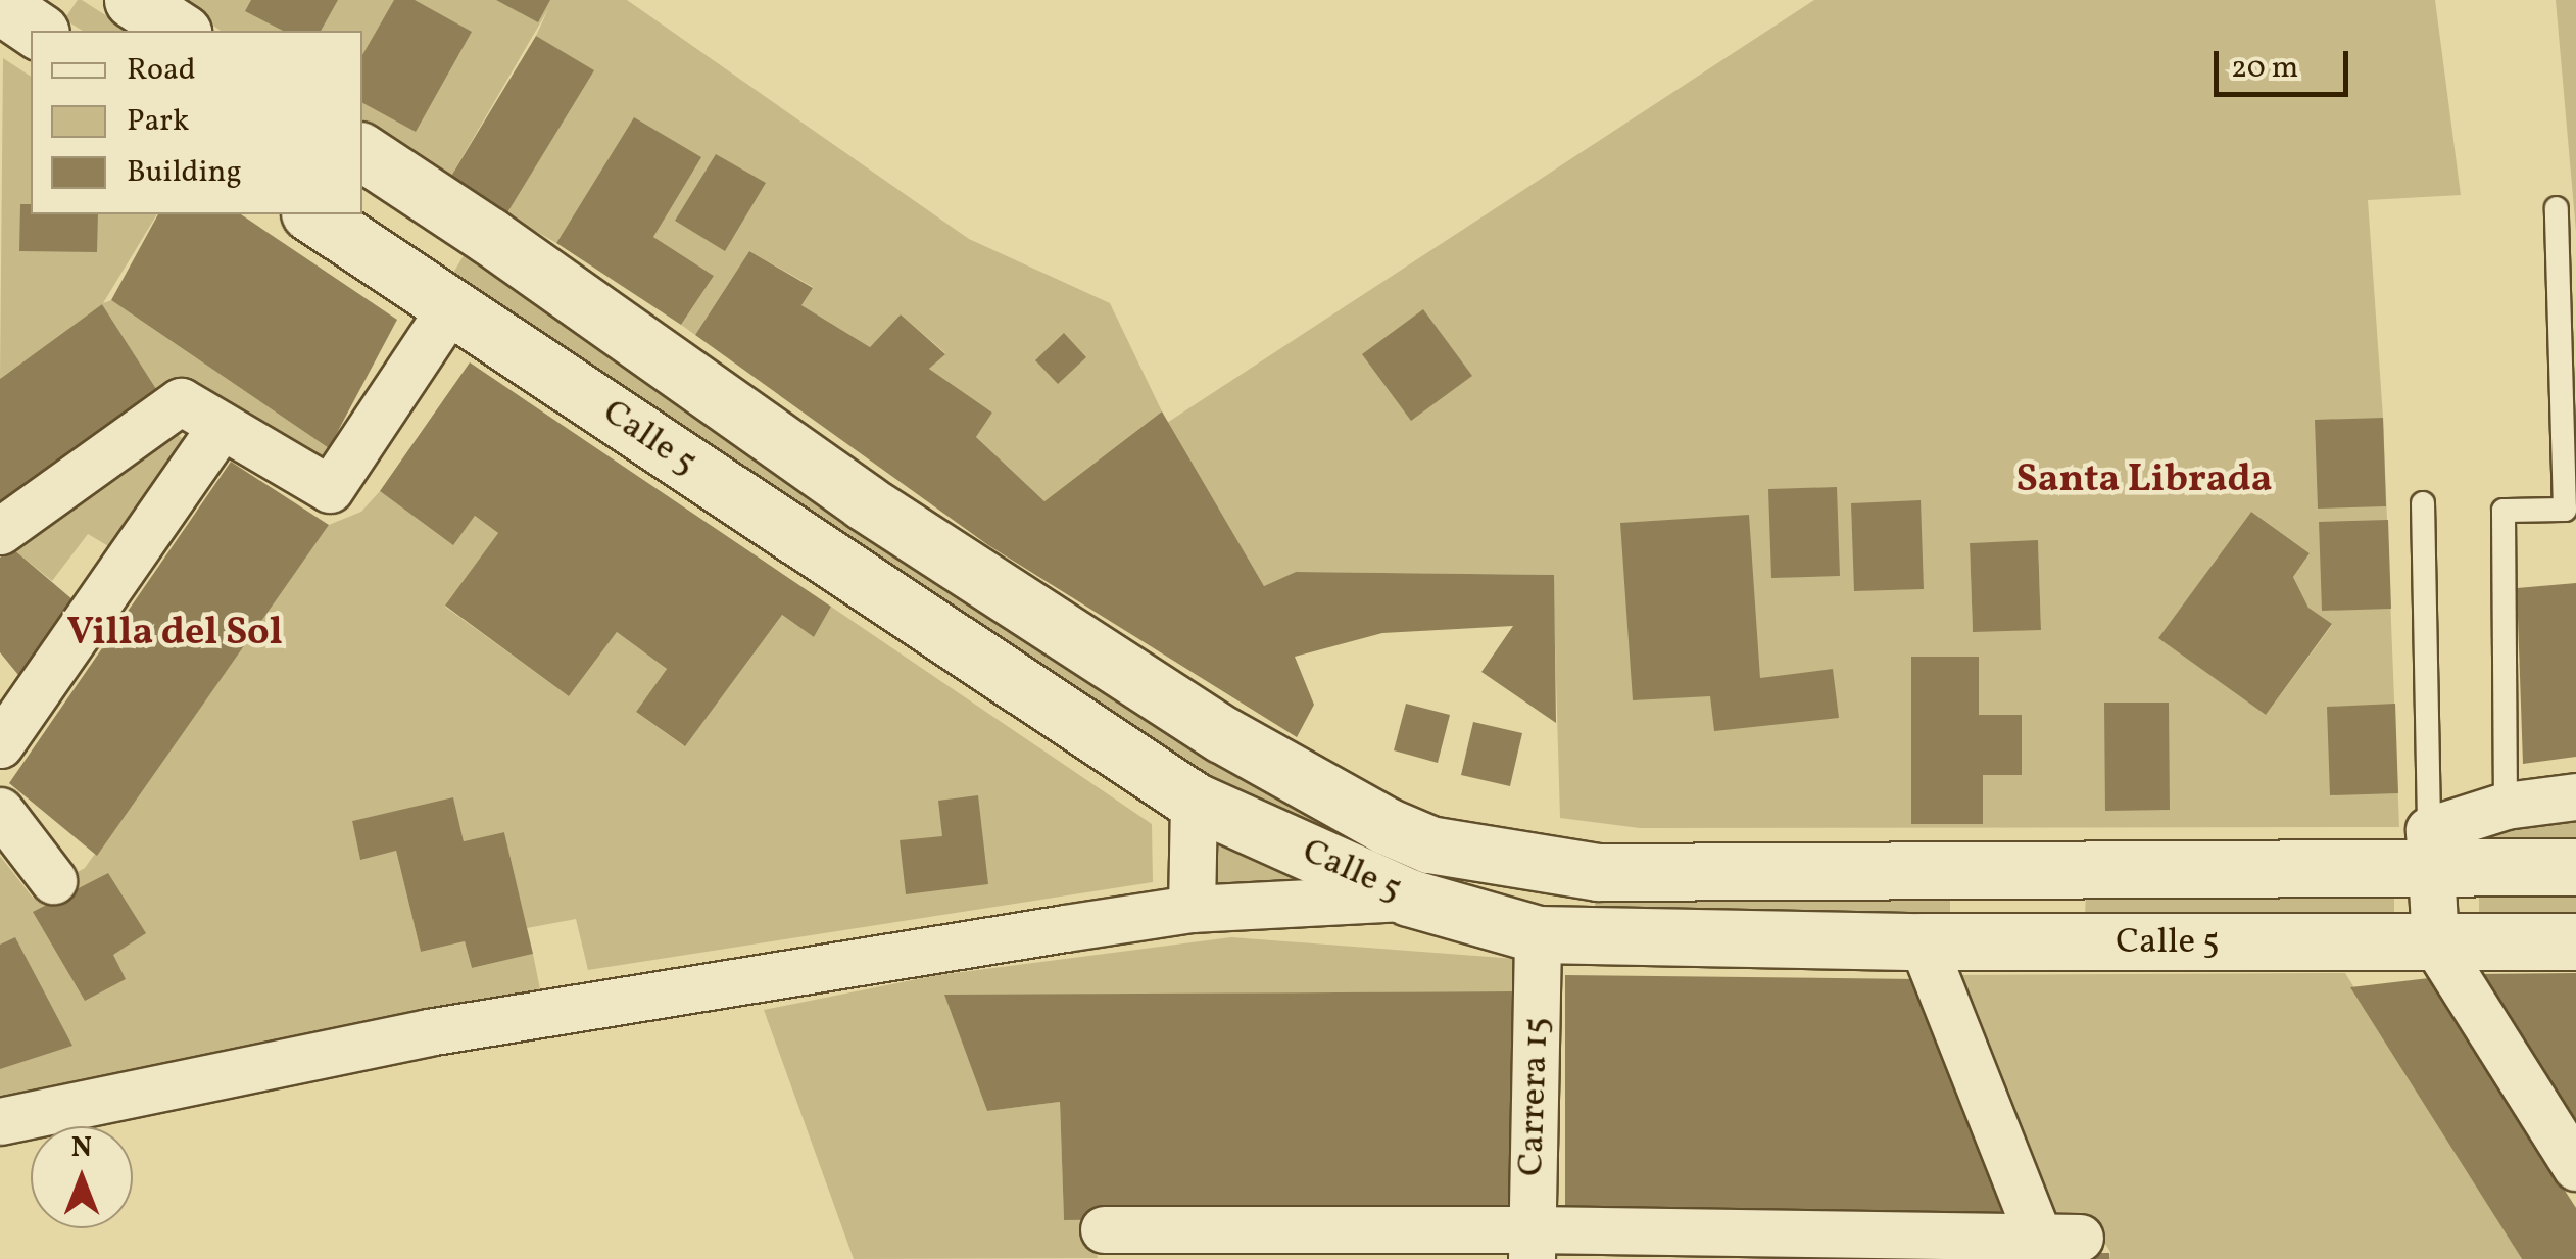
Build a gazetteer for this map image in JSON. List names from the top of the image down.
{
  "streets": {
    "main road": ["Calle 5"],
    "street": ["Carrera 15"]
  },
  "crossings": [
    ["Calle 5", "Carrera 15"]
  ],
  "districts": ["Santa Librada", "Villa del Sol"],
  "legend": ["Road", "Park", "Building"],
  "scale_bar": "20 m",
  "north": "top"
}
